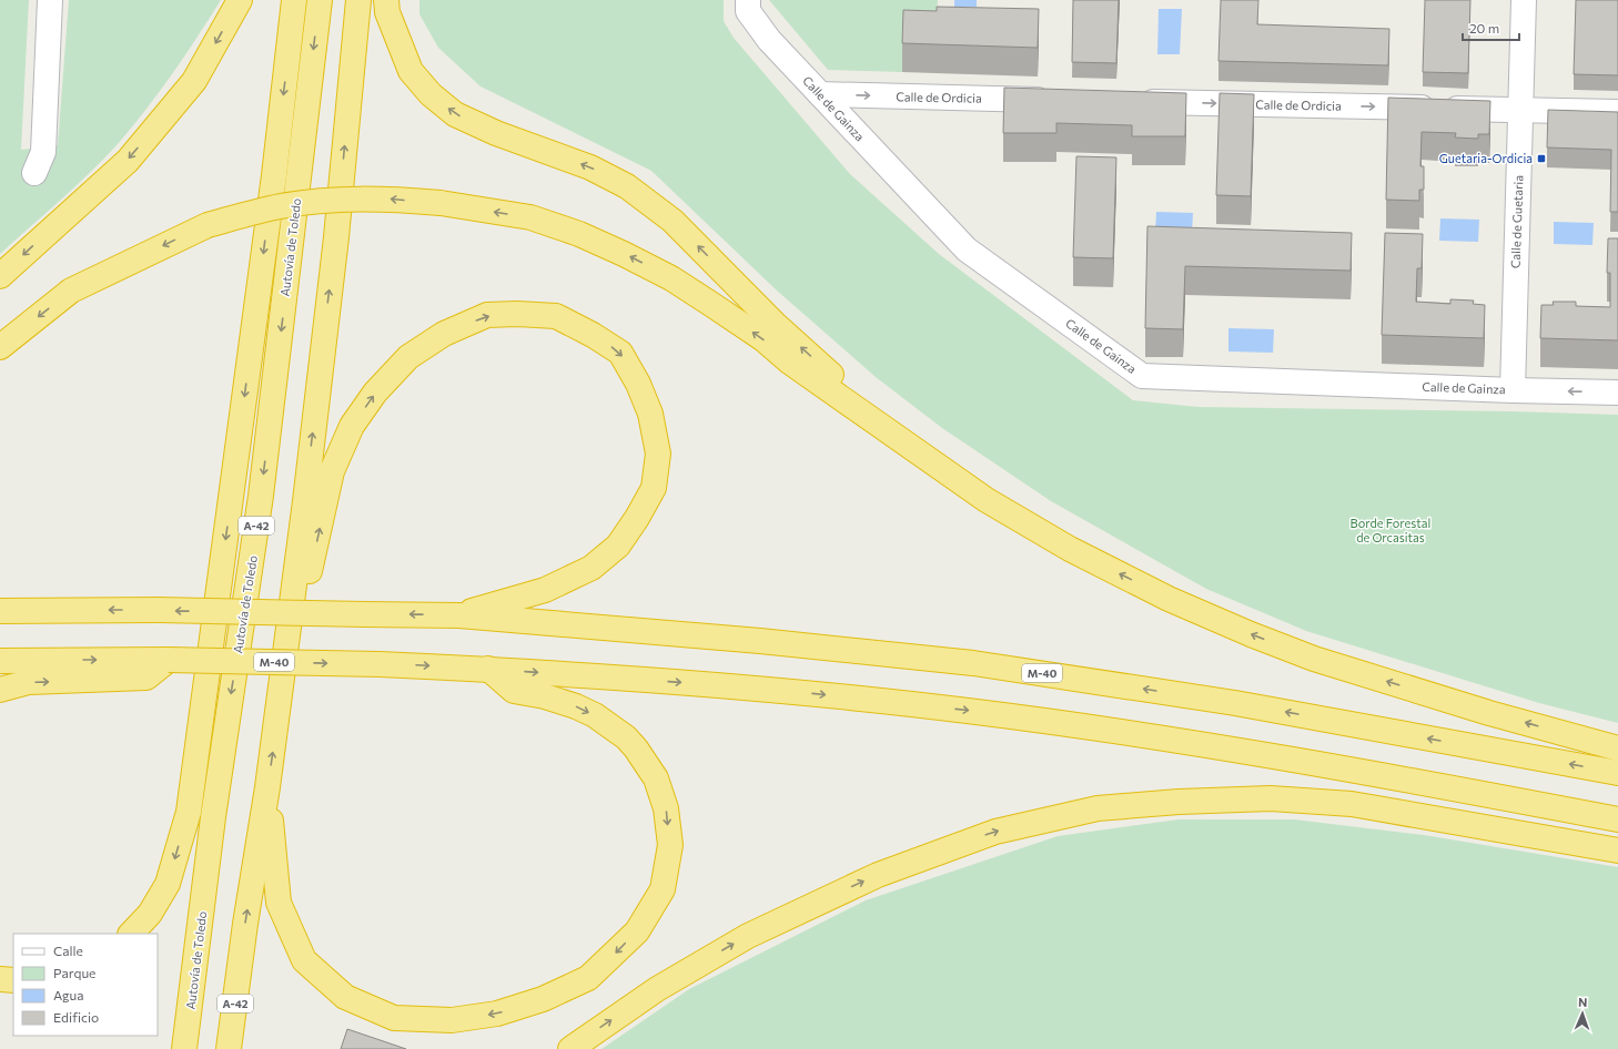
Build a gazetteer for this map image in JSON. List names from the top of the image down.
{
  "streets": {
    "highway": ["Autovía de Toledo", "A-42", "M-40"],
    "street": ["Calle de Ordicia", "Calle de Gainza", "Calle de Guetaria"]
  },
  "crossings": [
    ["Calle de Ordicia", "Calle de Gainza"],
    ["Calle de Ordicia", "Calle de Guetaria"],
    ["Calle de Gainza", "Calle de Guetaria"]
  ],
  "one_way": ["Calle de Ordicia"],
  "parks": ["Borde Forestal de Orcasitas"],
  "places": {
    "transit": ["Guetaria-Ordicia"]
  },
  "legend": [
    "Calle",
    "Parque",
    "Agua",
    "Edificio"
  ],
  "scale_bar": "20 m",
  "north": "top"
}
